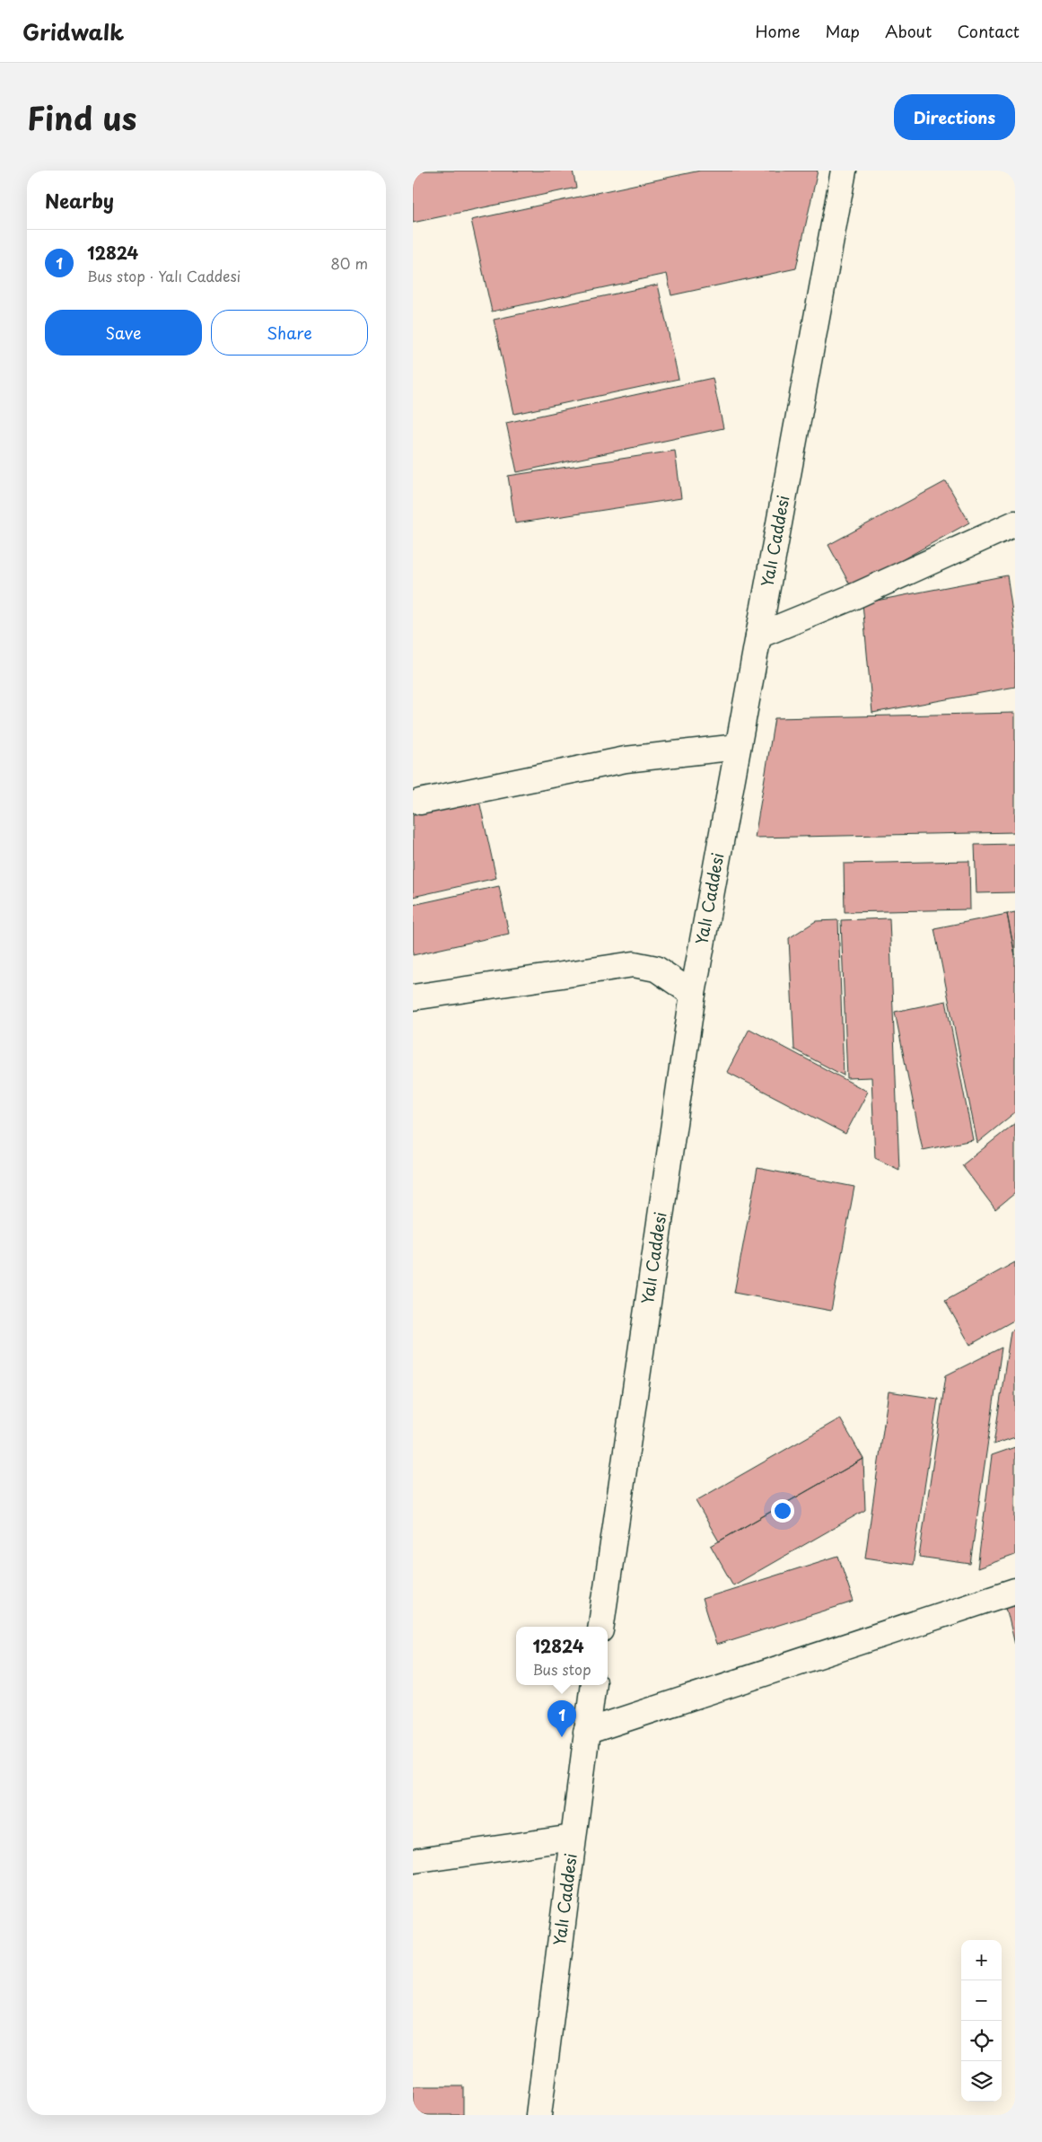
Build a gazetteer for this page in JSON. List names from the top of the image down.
{
  "streets": {
    "street": ["Yalı Caddesi"]
  },
  "page": {
    "header": "Gridwalk",
    "nav": [
      "Home",
      "Map",
      "About",
      "Contact"
    ],
    "title": "Find us",
    "buttons": [
      "Directions",
      ["Save", "Share"]
    ],
    "heading": "Nearby",
    "list": [
      {
        "mark": "1",
        "name": "12824",
        "note": "Bus stop · Yalı Caddesi",
        "value": "80 m"
      }
    ],
    "popup": ["12824", "Bus stop"],
    "pins": "1",
    "map_buttons": ["+", "−"]
  }
}
